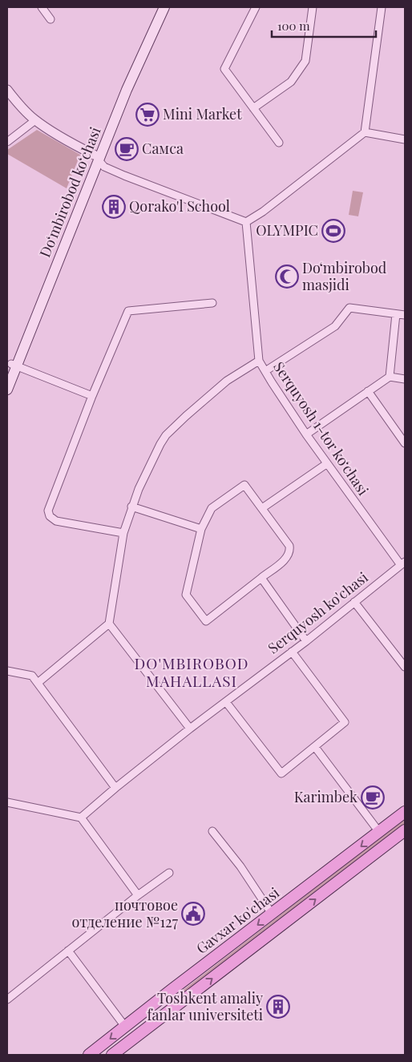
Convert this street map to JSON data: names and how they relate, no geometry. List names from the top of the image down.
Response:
{
  "streets": {
    "main road": ["Doʻmbirobod koʻchasi", "Gavxar ko'chasi"],
    "street": ["Serquyosh 1-tor koʻchasi", "Serquyosh ko'chasi"]
  },
  "crossings": [
    ["Serquyosh 1-tor koʻchasi", "Serquyosh ko'chasi"]
  ],
  "districts": ["DO'MBIROBOD MAHALLASI"],
  "places": {
    "supermarket": ["Mini Market"],
    "cafe": ["Самса", "Karimbek"],
    "building": ["Qorako'l School", "Toshkent amaliy fanlar universiteti"],
    "sports": ["OLYMPIC"],
    "mosque": ["Do‘mbirobod masjidi"],
    "public building": ["почтовое отделение №127"]
  },
  "scale_bar": "100 m"
}
